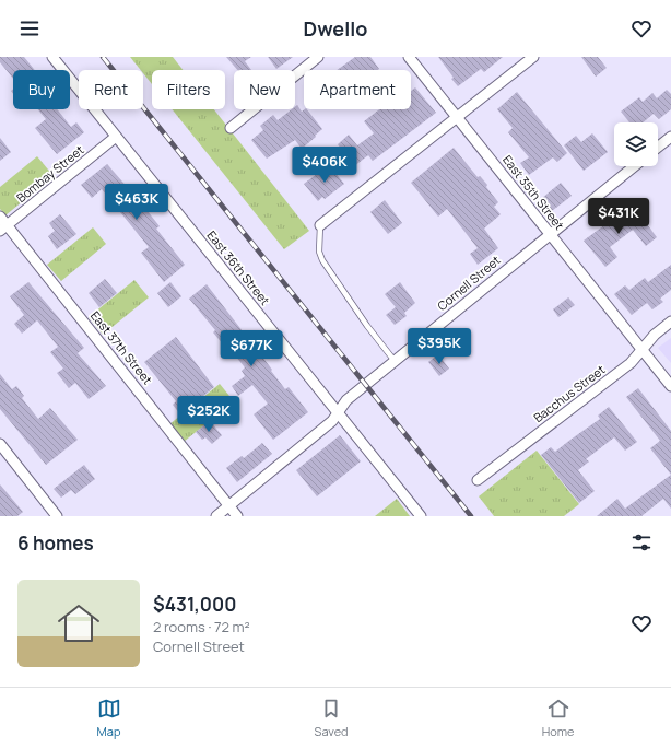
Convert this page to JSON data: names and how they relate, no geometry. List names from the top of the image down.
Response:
{
  "streets": {
    "street": [
      "Bombay Street",
      "East 35th Street",
      "East 36th Street",
      "Cornell Street",
      "East 37th Street",
      "Bacchus Street"
    ]
  },
  "crossings": [
    ["Bombay Street", "East 36th Street"],
    ["Bombay Street", "East 37th Street"],
    ["East 35th Street", "Cornell Street"],
    ["East 35th Street", "Bacchus Street"],
    ["East 36th Street", "Cornell Street"],
    ["Cornell Street", "East 37th Street"]
  ],
  "page": {
    "header": "Dwello",
    "chip": [
      "Buy",
      "Rent",
      "Filters",
      "New",
      "Apartment"
    ],
    "price": [
      "$406K",
      "$463K",
      "$431K",
      "$395K",
      "$677K",
      "$252K"
    ],
    "heading": "6 homes",
    "list": [
      {
        "name": "$431,000",
        "note": "2 rooms · 72 m² · Cornell Street"
      }
    ],
    "tabs": ["Map", "Saved", "Home"]
  }
}
